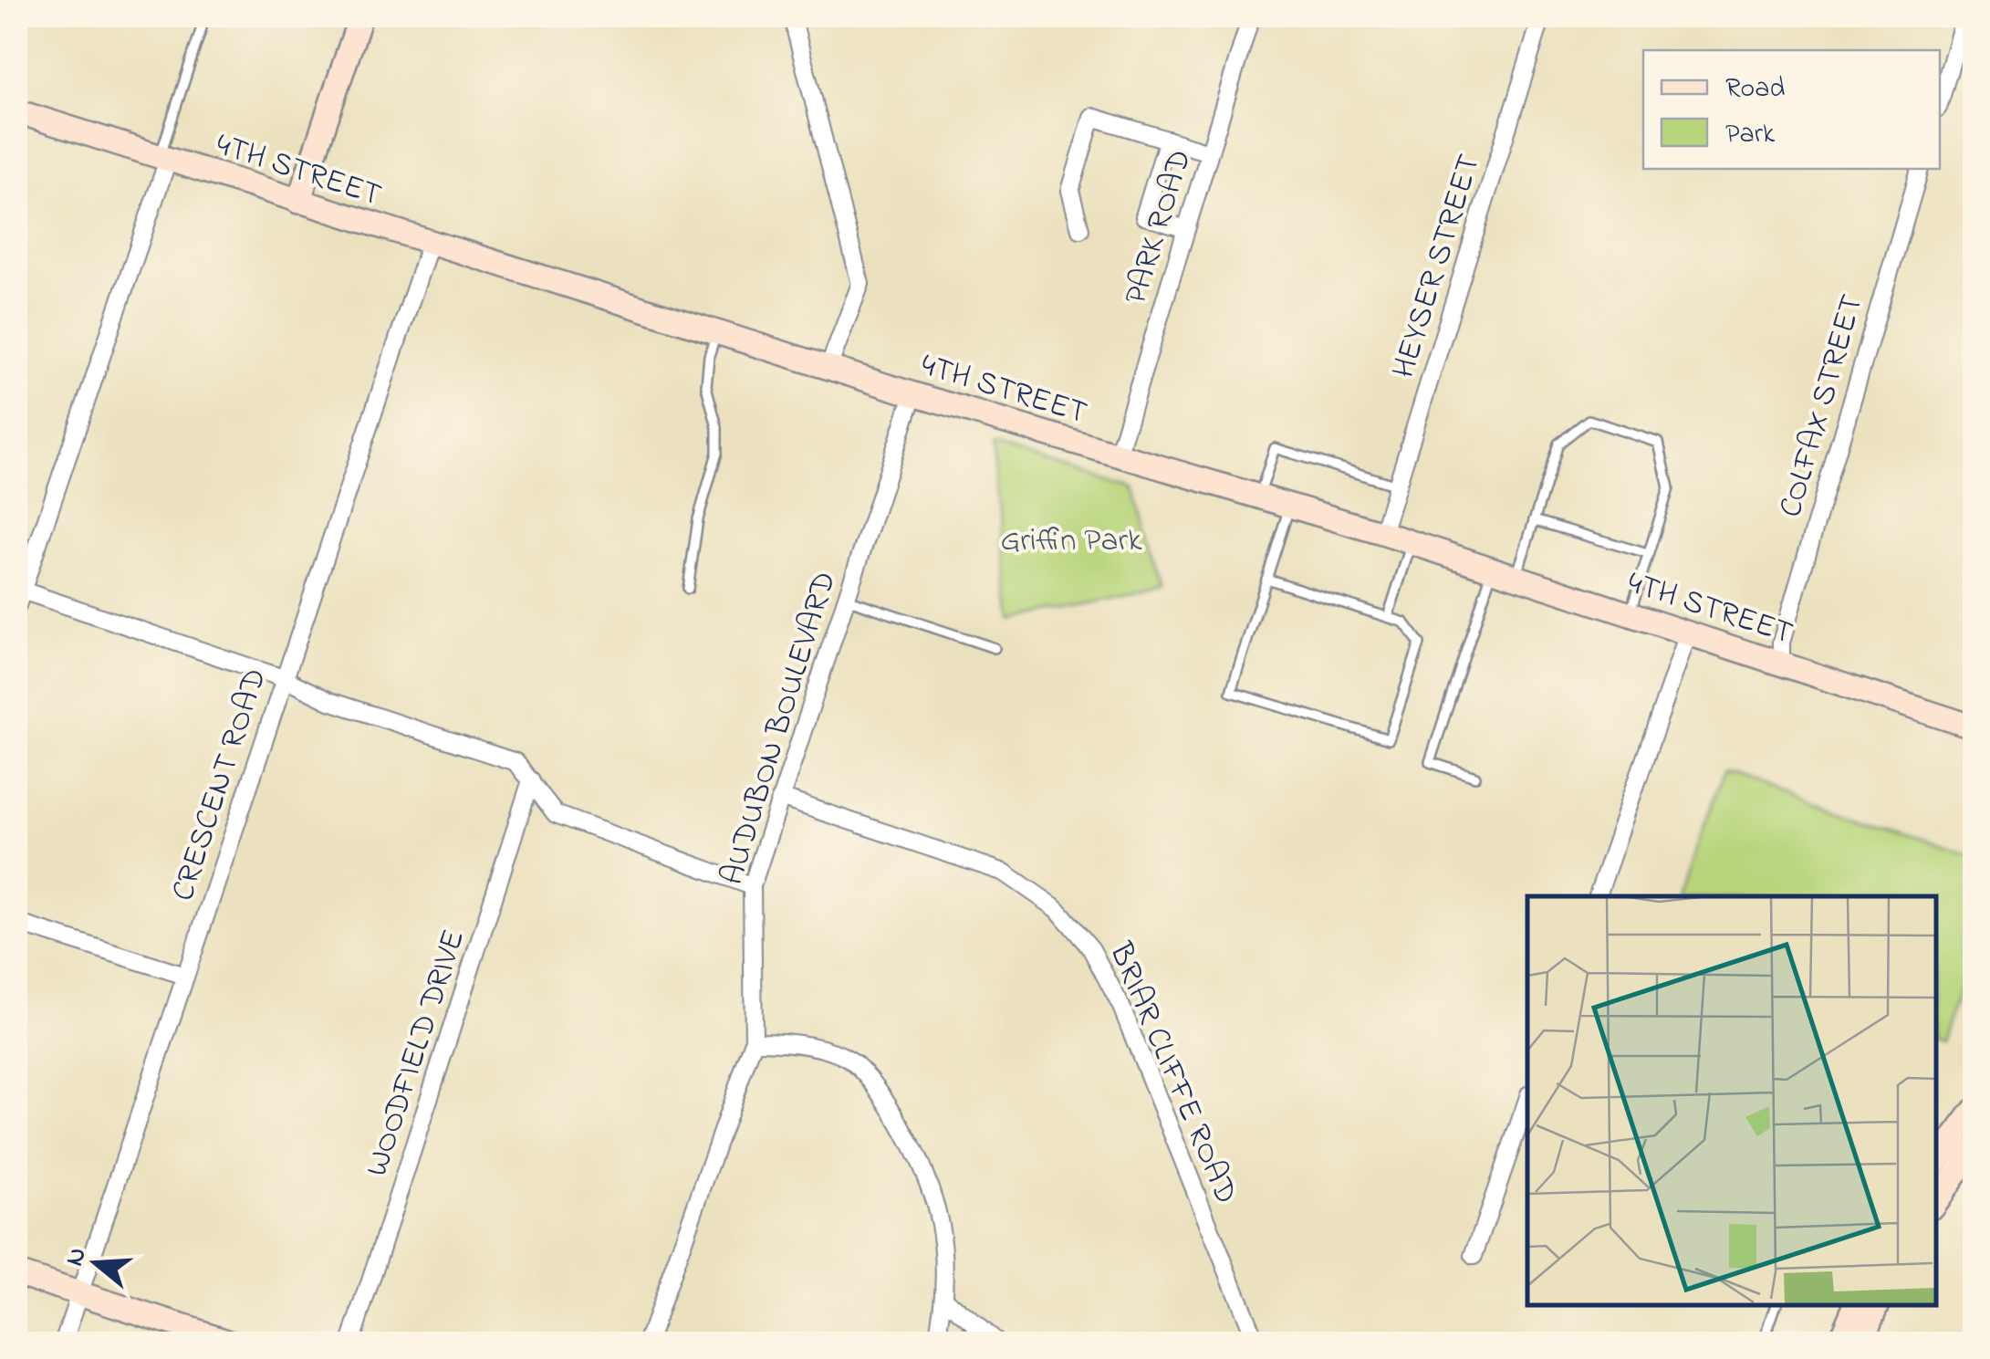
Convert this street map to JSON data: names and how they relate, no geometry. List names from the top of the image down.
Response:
{
  "streets": {
    "street": [
      "4TH STREET",
      "PARK ROAD",
      "HEYSER STREET",
      "COLFAX STREET",
      "AUDUBON BOULEVARD",
      "CRESCENT ROAD",
      "WOODFIELD DRIVE",
      "BRIAR CLIFFE ROAD"
    ]
  },
  "crossings": [
    ["4TH STREET", "PARK ROAD"],
    ["4TH STREET", "HEYSER STREET"],
    ["4TH STREET", "COLFAX STREET"],
    ["4TH STREET", "AUDUBON BOULEVARD"],
    ["4TH STREET", "CRESCENT ROAD"],
    ["AUDUBON BOULEVARD", "BRIAR CLIFFE ROAD"]
  ],
  "parks": ["Griffin Park"],
  "legend": ["Road", "Park"],
  "north": "left"
}
